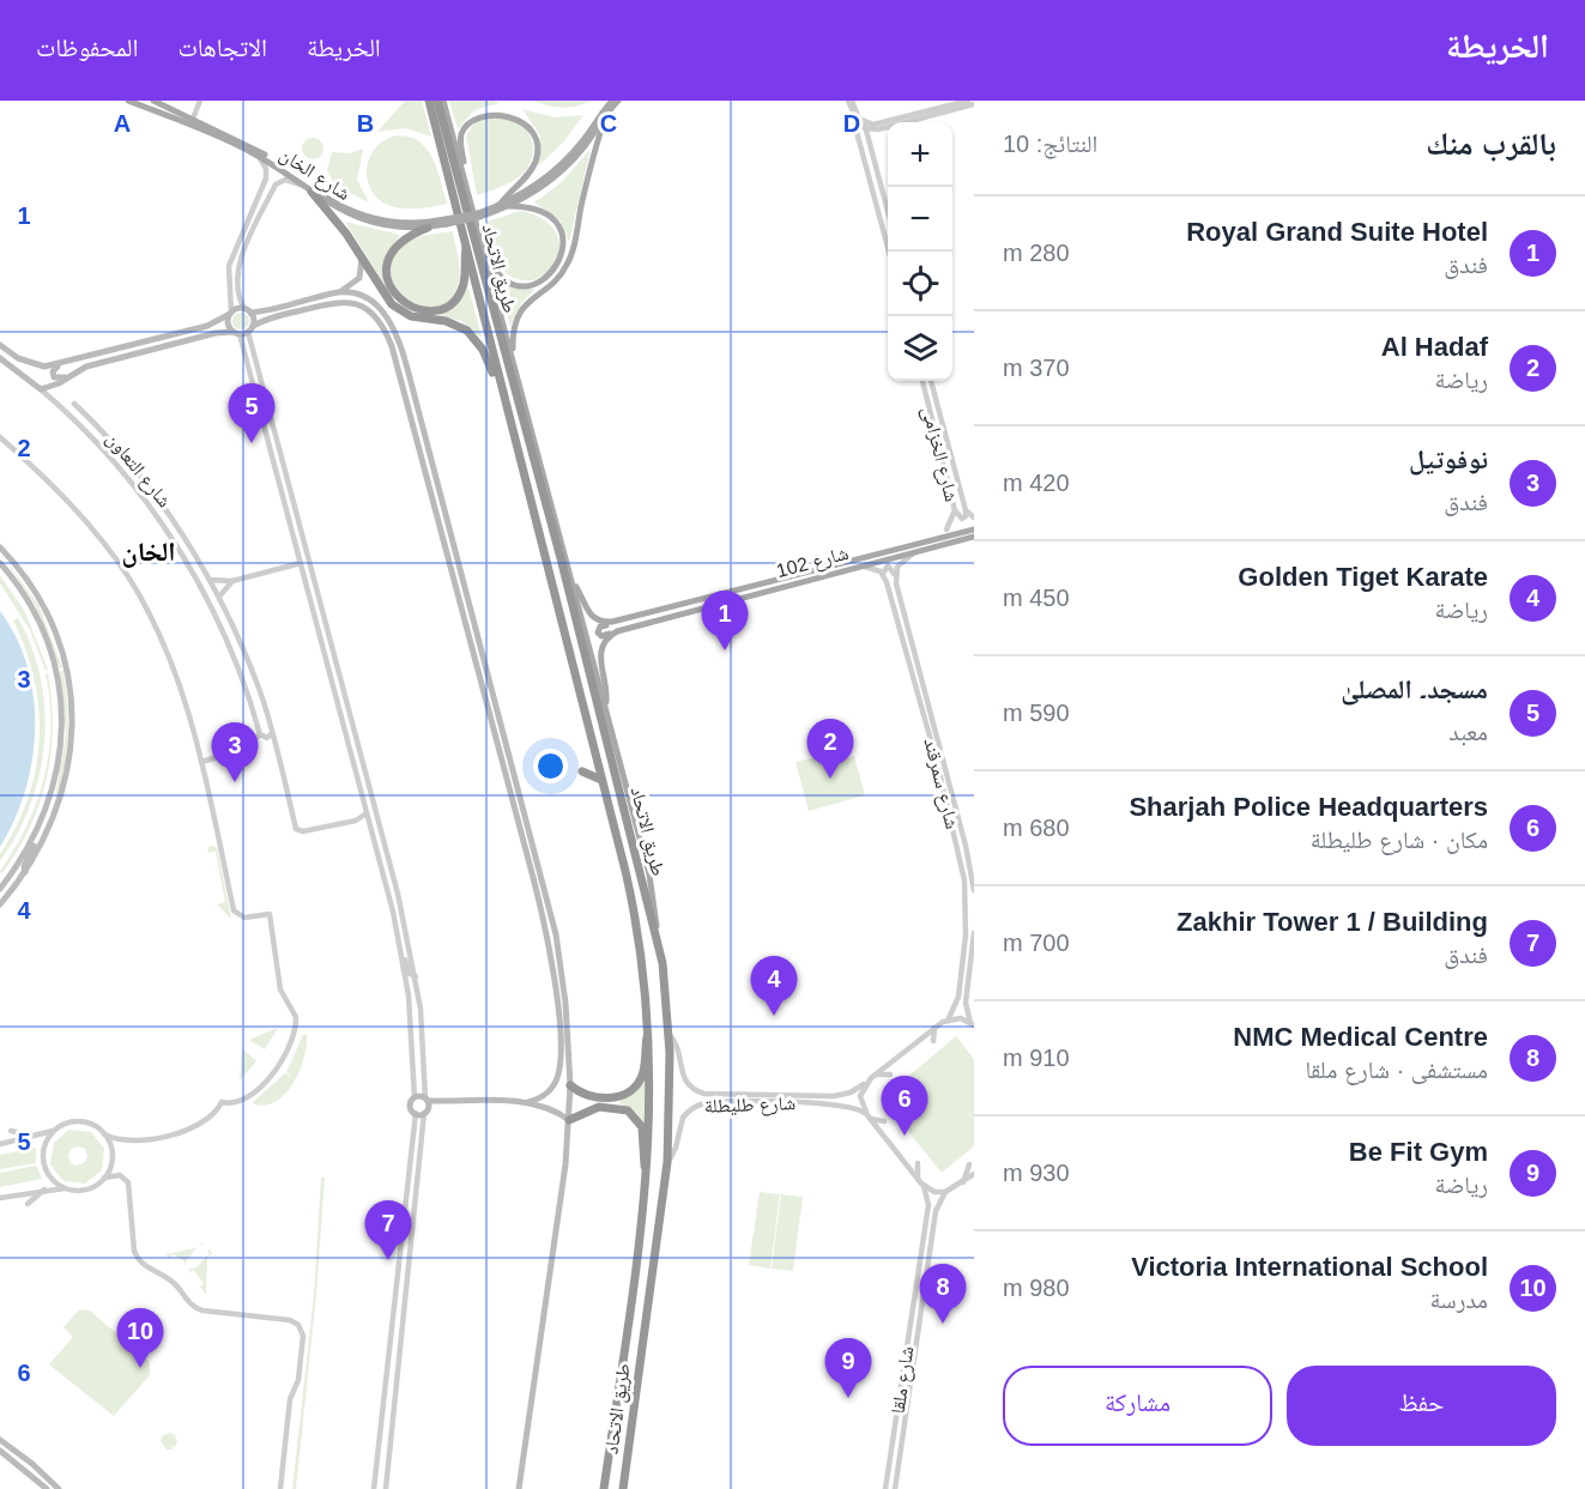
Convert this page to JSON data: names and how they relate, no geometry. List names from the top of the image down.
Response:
{
  "streets": {
    "highway": ["طريق الاتحاد"],
    "main road": ["شارع الخان", "شارع التعاون", "شارع 102"],
    "street": [
      "شارع الخزامى",
      "شارع سمرقند",
      "شارع طليطلة",
      "شارع ملقا"
    ]
  },
  "crossings": [
    ["طريق الاتحاد", "شارع طليطلة"]
  ],
  "districts": ["الخان"],
  "page": {
    "header": "الخريطة",
    "nav": ["الخريطة", "الاتجاهات", "المحفوظات"],
    "heading": ["بالقرب منك", "النتائج: 10"],
    "map_buttons": ["+", "−"],
    "list": [
      {
        "mark": "1",
        "name": "Royal Grand Suite Hotel",
        "note": "فندق",
        "value": "280 m"
      },
      {
        "mark": "2",
        "name": "Al Hadaf",
        "note": "رياضة",
        "value": "370 m"
      },
      {
        "mark": "3",
        "name": "نوفوتيل",
        "note": "فندق",
        "value": "420 m"
      },
      {
        "mark": "4",
        "name": "Golden Tiget Karate",
        "note": "رياضة",
        "value": "450 m"
      },
      {
        "mark": "5",
        "name": "مسجد۔ المصلیٰ",
        "note": "معبد",
        "value": "590 m"
      },
      {
        "mark": "6",
        "name": "Sharjah Police Headquarters",
        "note": "مكان · شارع طليطلة",
        "value": "680 m"
      },
      {
        "mark": "7",
        "name": "Zakhir Tower 1 / Building",
        "note": "فندق",
        "value": "700 m"
      },
      {
        "mark": "8",
        "name": "NMC Medical Centre",
        "note": "مستشفى · شارع ملقا",
        "value": "910 m"
      },
      {
        "mark": "9",
        "name": "Be Fit Gym",
        "note": "رياضة",
        "value": "930 m"
      },
      {
        "mark": "10",
        "name": "Victoria International School",
        "note": "مدرسة",
        "value": "980 m"
      }
    ],
    "pins": [
      "5",
      "1",
      "2",
      "3",
      "4",
      "6",
      "7",
      "8",
      "10",
      "9"
    ],
    "buttons": ["حفظ", "مشاركة"]
  },
  "grid": {
    "columns": [
      "A",
      "B",
      "C",
      "D"
    ],
    "rows": [
      "1",
      "2",
      "3",
      "4",
      "5",
      "6"
    ]
  }
}
